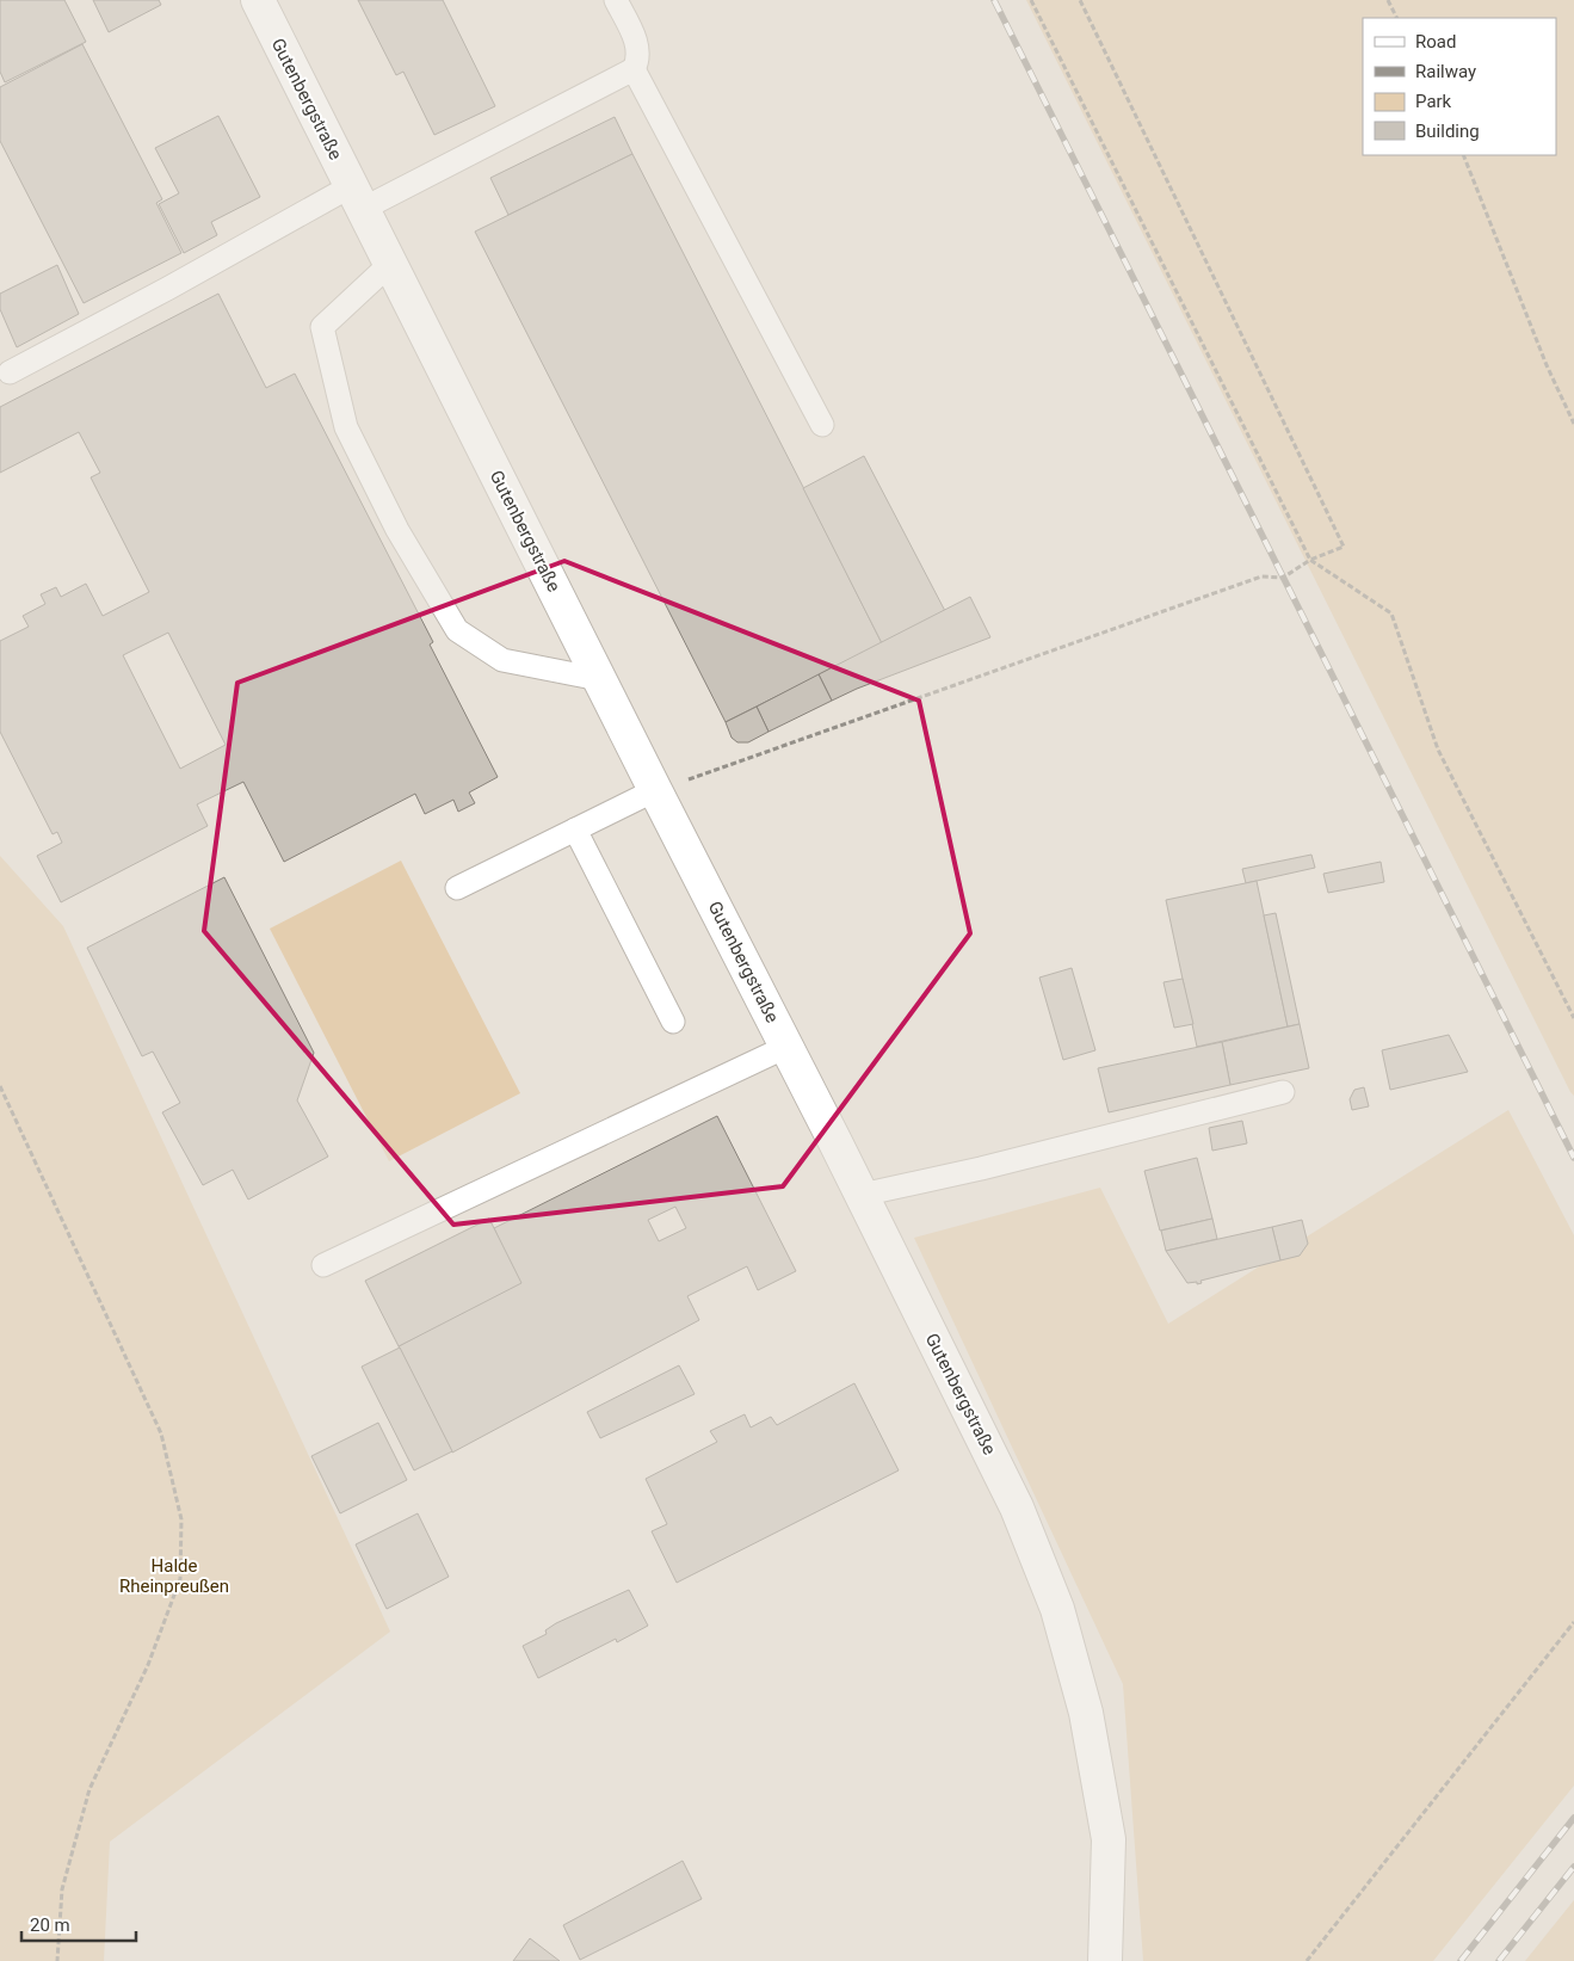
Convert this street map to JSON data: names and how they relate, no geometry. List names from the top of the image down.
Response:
{
  "streets": {
    "street": ["Gutenbergstraße"]
  },
  "parks": ["Halde Rheinpreußen"],
  "legend": [
    "Road",
    "Railway",
    "Park",
    "Building"
  ],
  "scale_bar": "20 m"
}
